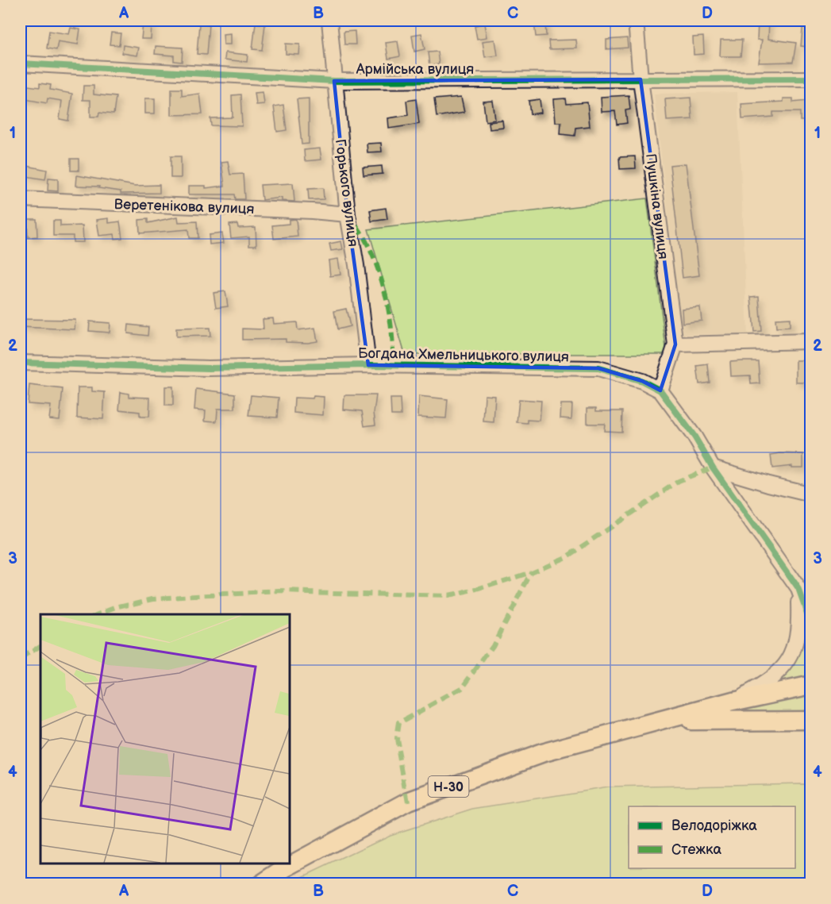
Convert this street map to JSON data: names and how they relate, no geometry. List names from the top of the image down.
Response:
{
  "streets": {
    "main road": ["Н-30"],
    "street": [
      "Армійська вулиця",
      "Горького вулиця",
      "Веретенікова вулиця",
      "Пушкіна вулиця",
      "Богдана Хмельницького вулиця"
    ]
  },
  "crossings": [
    ["Армійська вулиця", "Горького вулиця"],
    ["Армійська вулиця", "Пушкіна вулиця"],
    ["Горького вулиця", "Веретенікова вулиця"],
    ["Горького вулиця", "Богдана Хмельницького вулиця"],
    ["Пушкіна вулиця", "Богдана Хмельницького вулиця"]
  ],
  "legend": ["Велодоріжка", "Стежка"],
  "grid": {
    "columns": [
      "A",
      "B",
      "C",
      "D"
    ],
    "rows": [
      "1",
      "2",
      "3",
      "4"
    ]
  }
}
